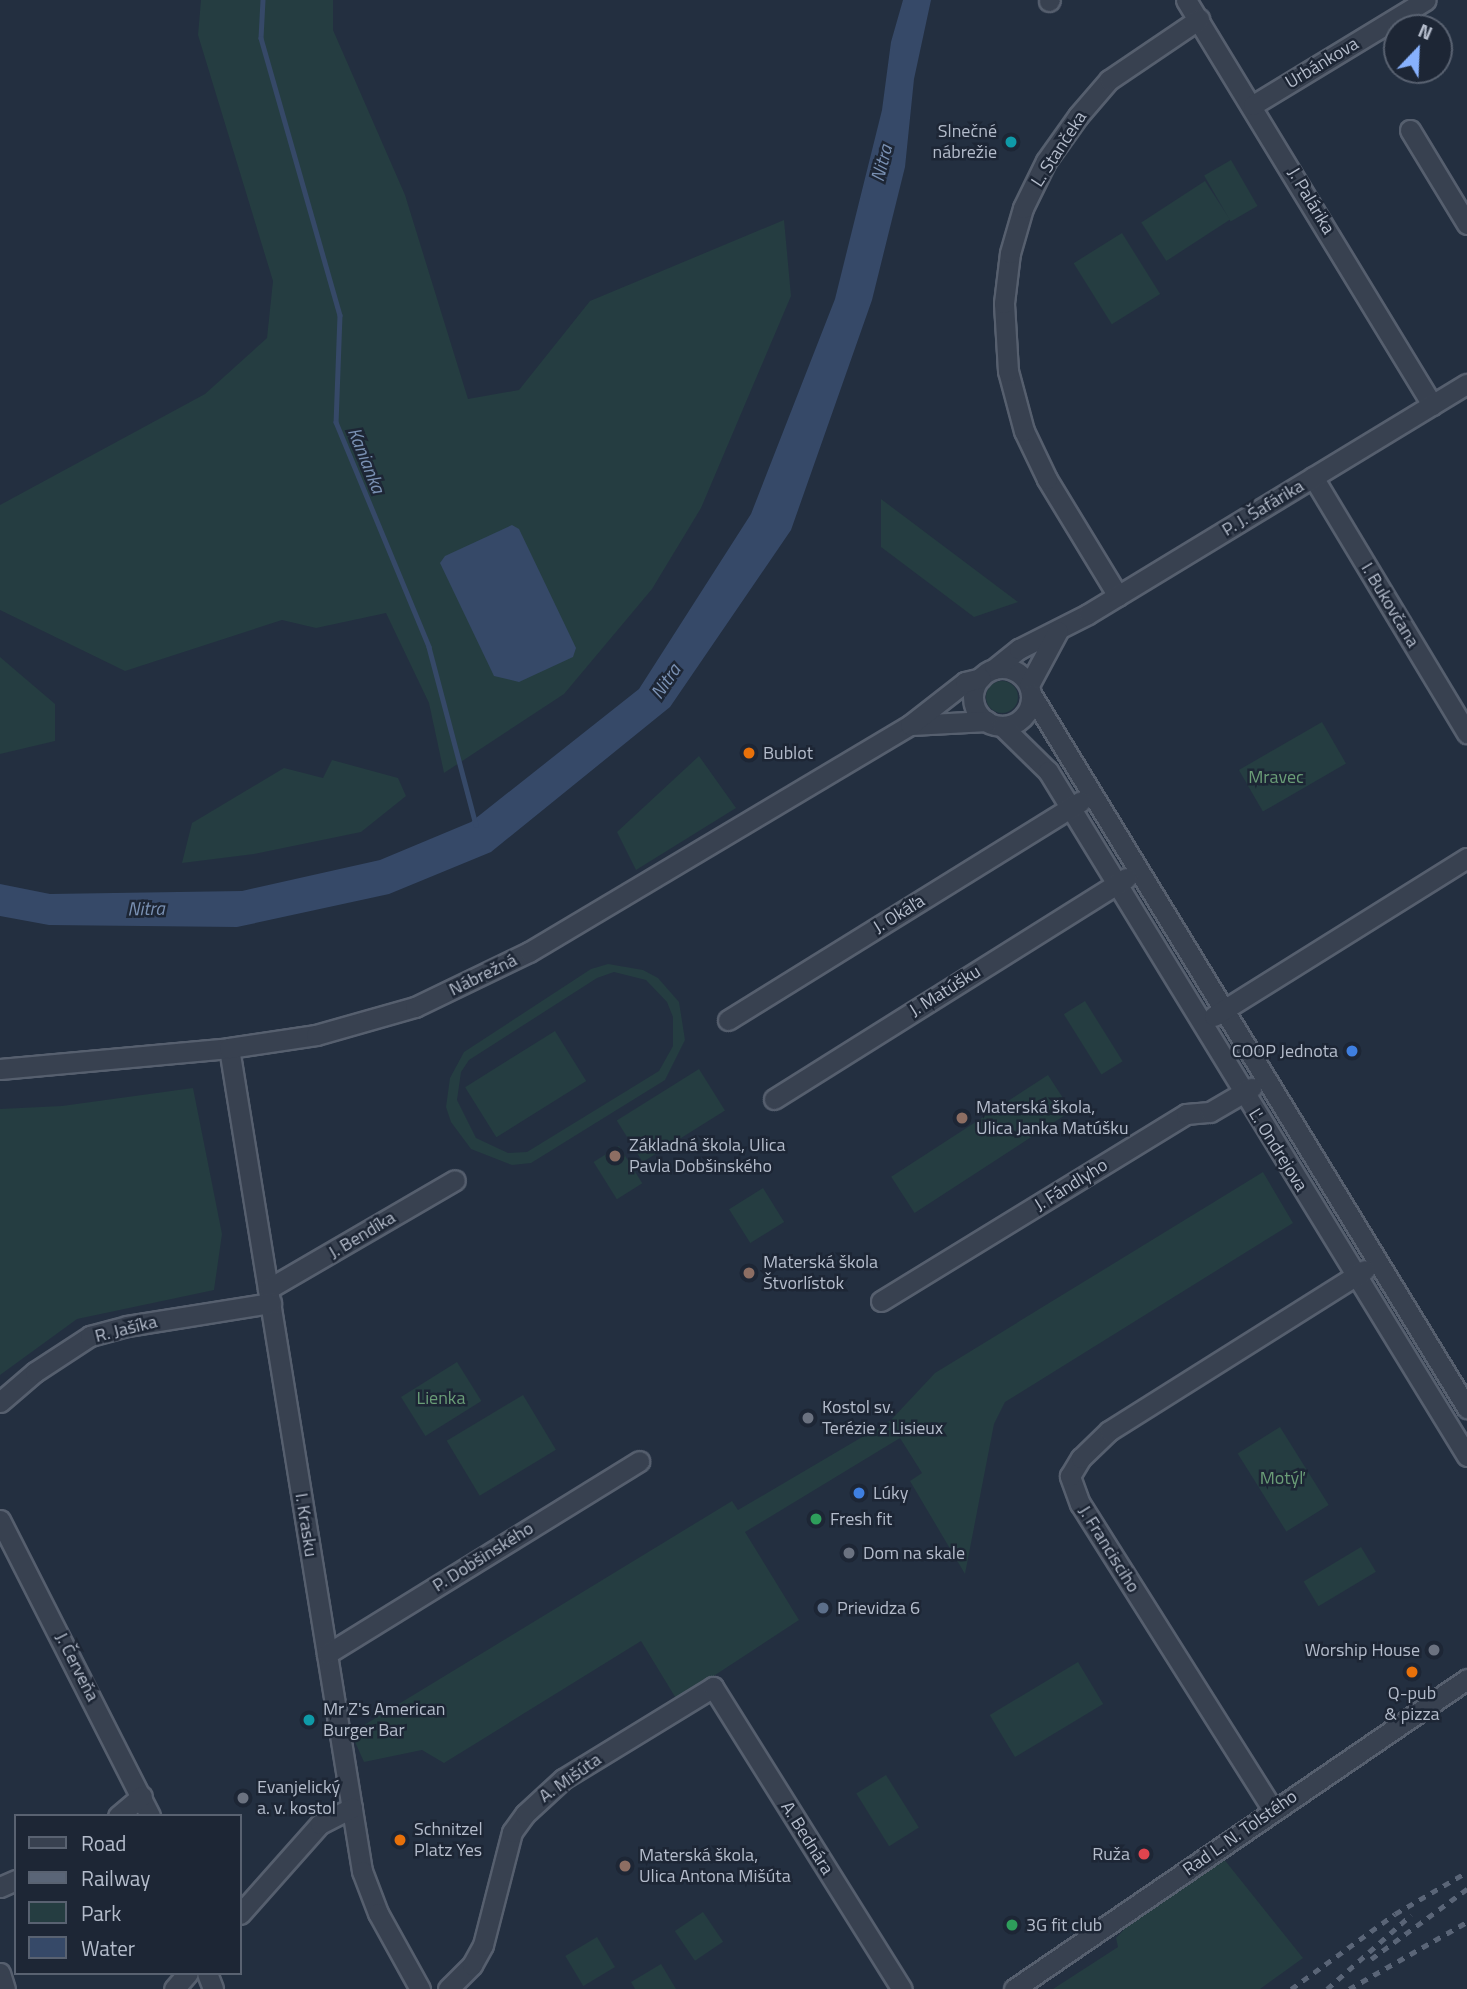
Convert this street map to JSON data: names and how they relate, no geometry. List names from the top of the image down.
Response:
{
  "streets": {
    "street": [
      "Urbánkova",
      "L. Stančeka",
      "J. Palárika",
      "P. J. Šafárika",
      "I. Bukovčana",
      "J. Okáľa",
      "Nábrežná",
      "J. Matúšku",
      "Ľ. Ondrejova",
      "J. Fándlyho",
      "J. Bendíka",
      "R. Jašíka",
      "I. Krasku",
      "J. Francisciho",
      "P. Dobšinského",
      "J. Červeňa",
      "A. Mišúta",
      "Rad L. N. Tolstého",
      "A. Bednára"
    ]
  },
  "crossings": [
    ["Urbánkova", "J. Palárika"],
    ["L. Stančeka", "J. Palárika"],
    ["L. Stančeka", "P. J. Šafárika"],
    ["J. Palárika", "P. J. Šafárika"],
    ["P. J. Šafárika", "I. Bukovčana"],
    ["P. J. Šafárika", "Nábrežná"],
    ["P. J. Šafárika", "Ľ. Ondrejova"],
    ["J. Okáľa", "Ľ. Ondrejova"],
    ["Nábrežná", "Ľ. Ondrejova"],
    ["Nábrežná", "I. Krasku"],
    ["J. Matúšku", "Ľ. Ondrejova"],
    ["Ľ. Ondrejova", "J. Fándlyho"],
    ["Ľ. Ondrejova", "J. Francisciho"],
    ["J. Bendíka", "R. Jašíka"],
    ["J. Bendíka", "I. Krasku"],
    ["R. Jašíka", "I. Krasku"],
    ["I. Krasku", "P. Dobšinského"],
    ["J. Francisciho", "Rad L. N. Tolstého"],
    ["A. Mišúta", "A. Bednára"]
  ],
  "water": ["Nitra", "Kanianka"],
  "parks": ["Mravec", "Lienka", "Motýľ"],
  "places": [
    "Slnečné nábrežie",
    "Bublot",
    "COOP Jednota",
    "Materská škola, Ulica Janka Matúšku",
    "Základná škola, Ulica Pavla Dobšinského",
    "Materská škola Štvorlístok",
    "Kostol sv. Terézie z Lisieux",
    "Lúky",
    "Fresh fit",
    "Dom na skale",
    "Prievidza 6",
    "Worship House",
    "Q-pub & pizza",
    "Mr Z's American Burger Bar",
    "Evanjelický a. v. kostol",
    "Schnitzel Platz Yes",
    "Ruža",
    "Materská škola, Ulica Antona Mišúta",
    "3G fit club"
  ],
  "legend": [
    "Road",
    "Railway",
    "Park",
    "Water"
  ],
  "north": "top right"
}
